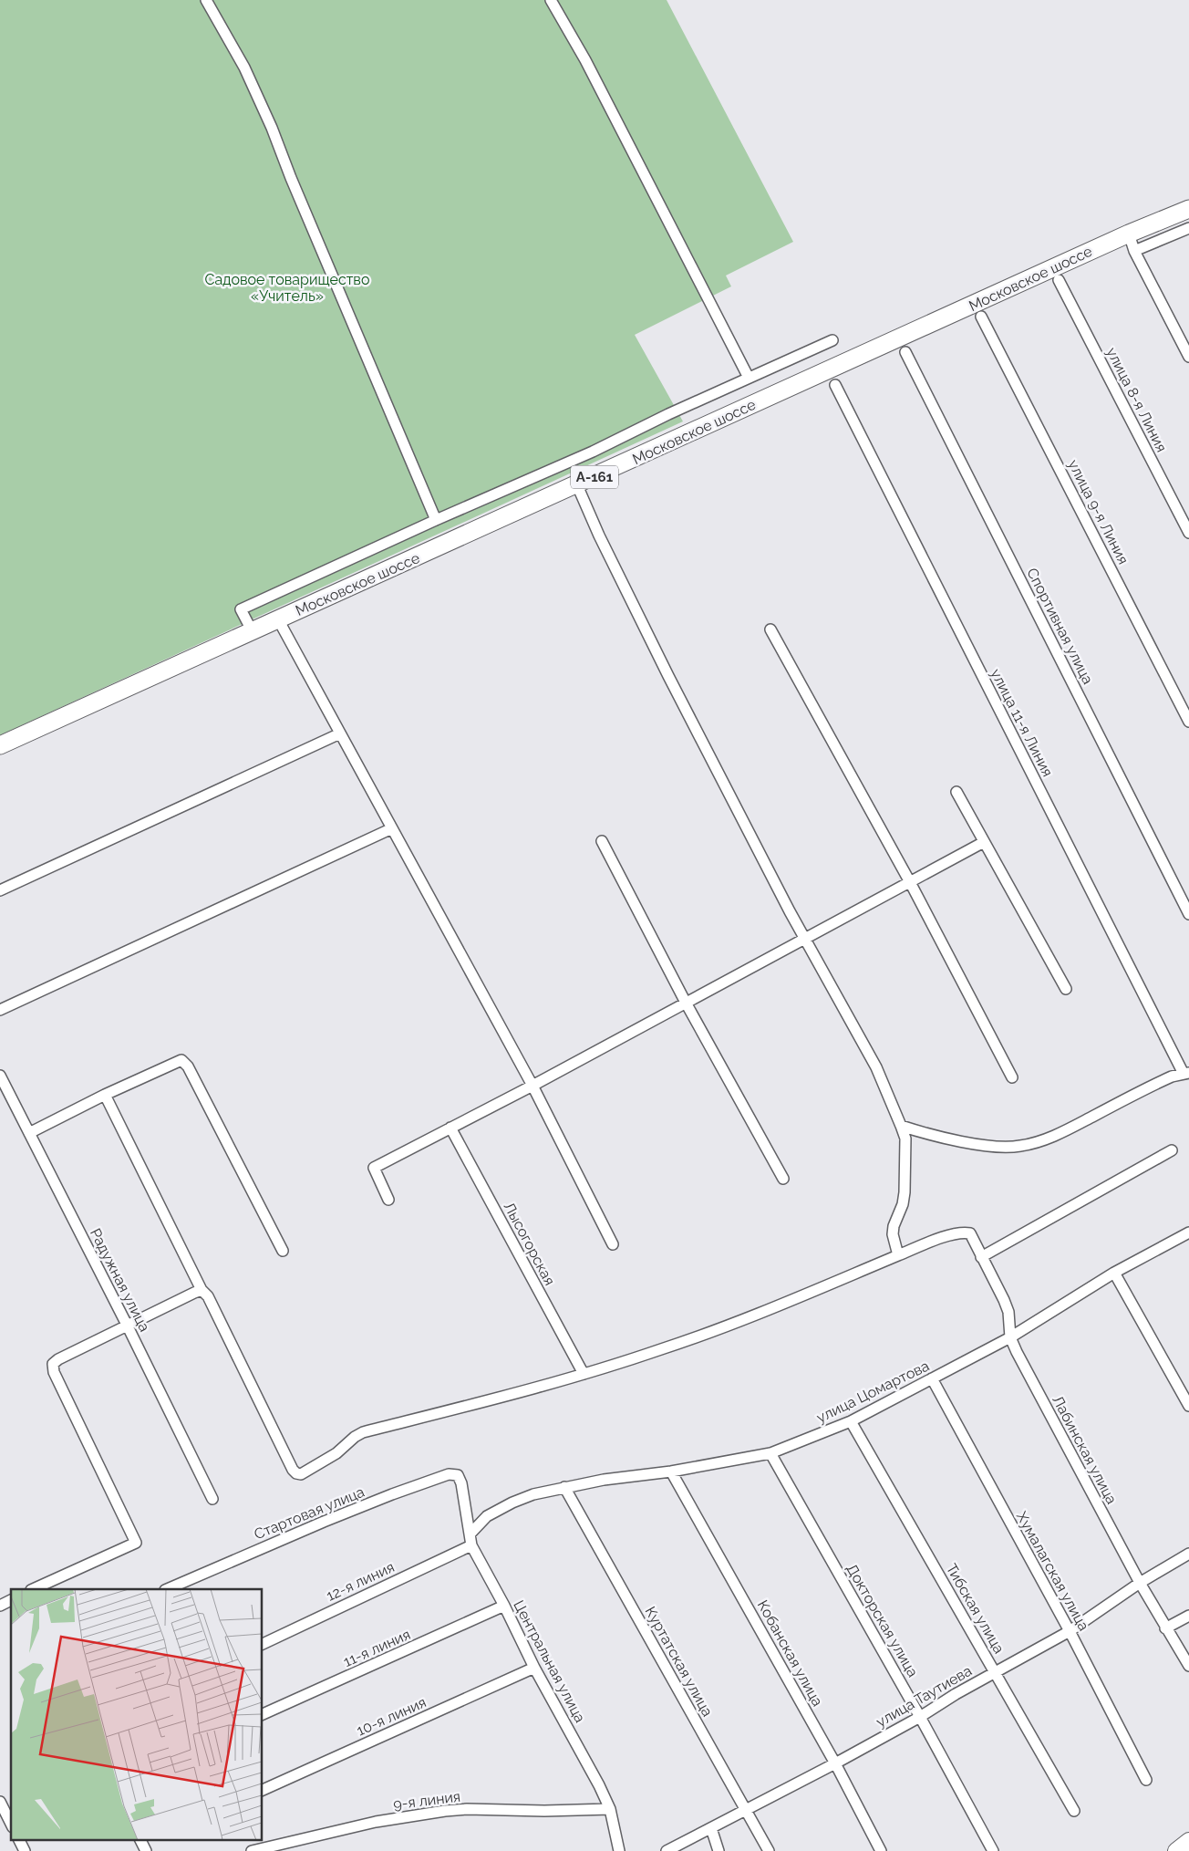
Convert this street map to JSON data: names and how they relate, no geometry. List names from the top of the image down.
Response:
{
  "streets": {
    "highway": ["Московское шоссе", "А-161"],
    "street": [
      "улица 8-я Линия",
      "улица 9-я Линия",
      "Спортивная улица",
      "улица 11-я Линия",
      "Лысогорская",
      "Радужная улица",
      "улица Цомартова",
      "Лабинская улица",
      "Стартовая улица",
      "Хумалагская улица",
      "12-я линия",
      "Тибская улица",
      "Докторская улица",
      "11-я линия",
      "Кобанская улица",
      "Центральная улица",
      "Куртатская улица",
      "улица Таутиева",
      "10-я линия",
      "9-я линия"
    ]
  },
  "crossings": [
    ["улица Цомартова", "Лабинская улица"],
    ["улица Цомартова", "Хумалагская улица"],
    ["улица Цомартова", "12-я линия"],
    ["улица Цомартова", "Тибская улица"],
    ["улица Цомартова", "Докторская улица"],
    ["улица Цомартова", "Кобанская улица"],
    ["улица Цомартова", "Центральная улица"],
    ["улица Цомартова", "Куртатская улица"],
    ["Лабинская улица", "улица Таутиева"],
    ["Стартовая улица", "Центральная улица"],
    ["Хумалагская улица", "улица Таутиева"],
    ["12-я линия", "Центральная улица"],
    ["Тибская улица", "улица Таутиева"],
    ["Докторская улица", "улица Таутиева"],
    ["11-я линия", "Центральная улица"],
    ["Кобанская улица", "улица Таутиева"],
    ["Центральная улица", "10-я линия"],
    ["Центральная улица", "9-я линия"],
    ["Куртатская улица", "улица Таутиева"]
  ],
  "parks": ["Садовое товарищество «Учитель»"]
}
